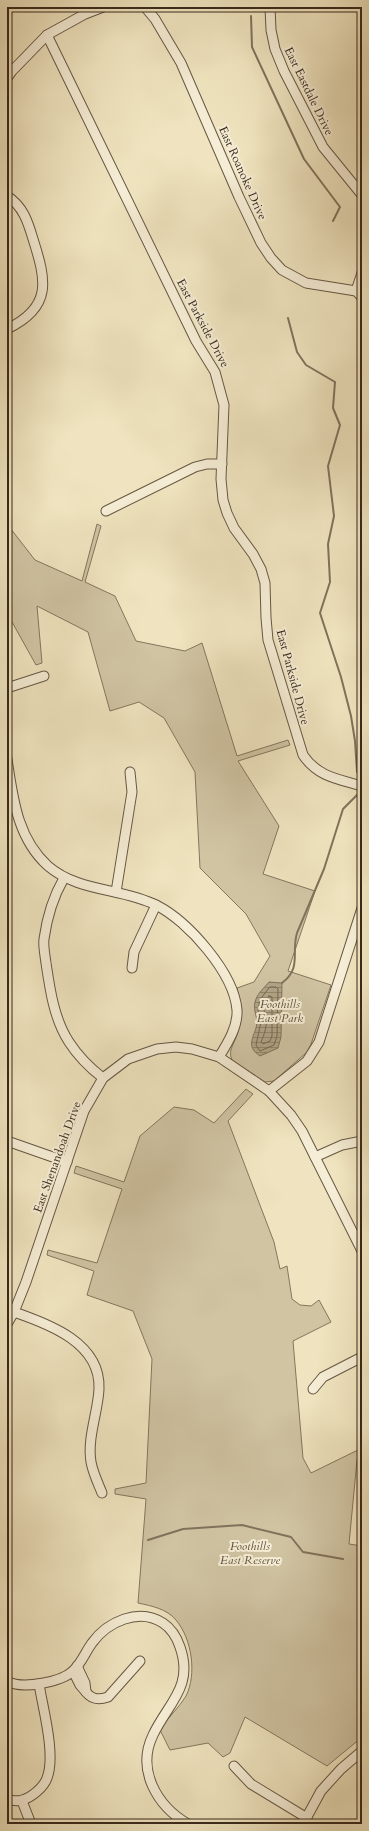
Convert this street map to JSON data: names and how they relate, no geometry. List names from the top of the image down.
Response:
{
  "streets": {
    "street": [
      "East Eastdale Drive",
      "East Roanoke Drive",
      "East Parkside Drive",
      "East Shenandoah Drive"
    ]
  },
  "parks": ["Foothills East Park", "Foothills East Reserve"]
}
